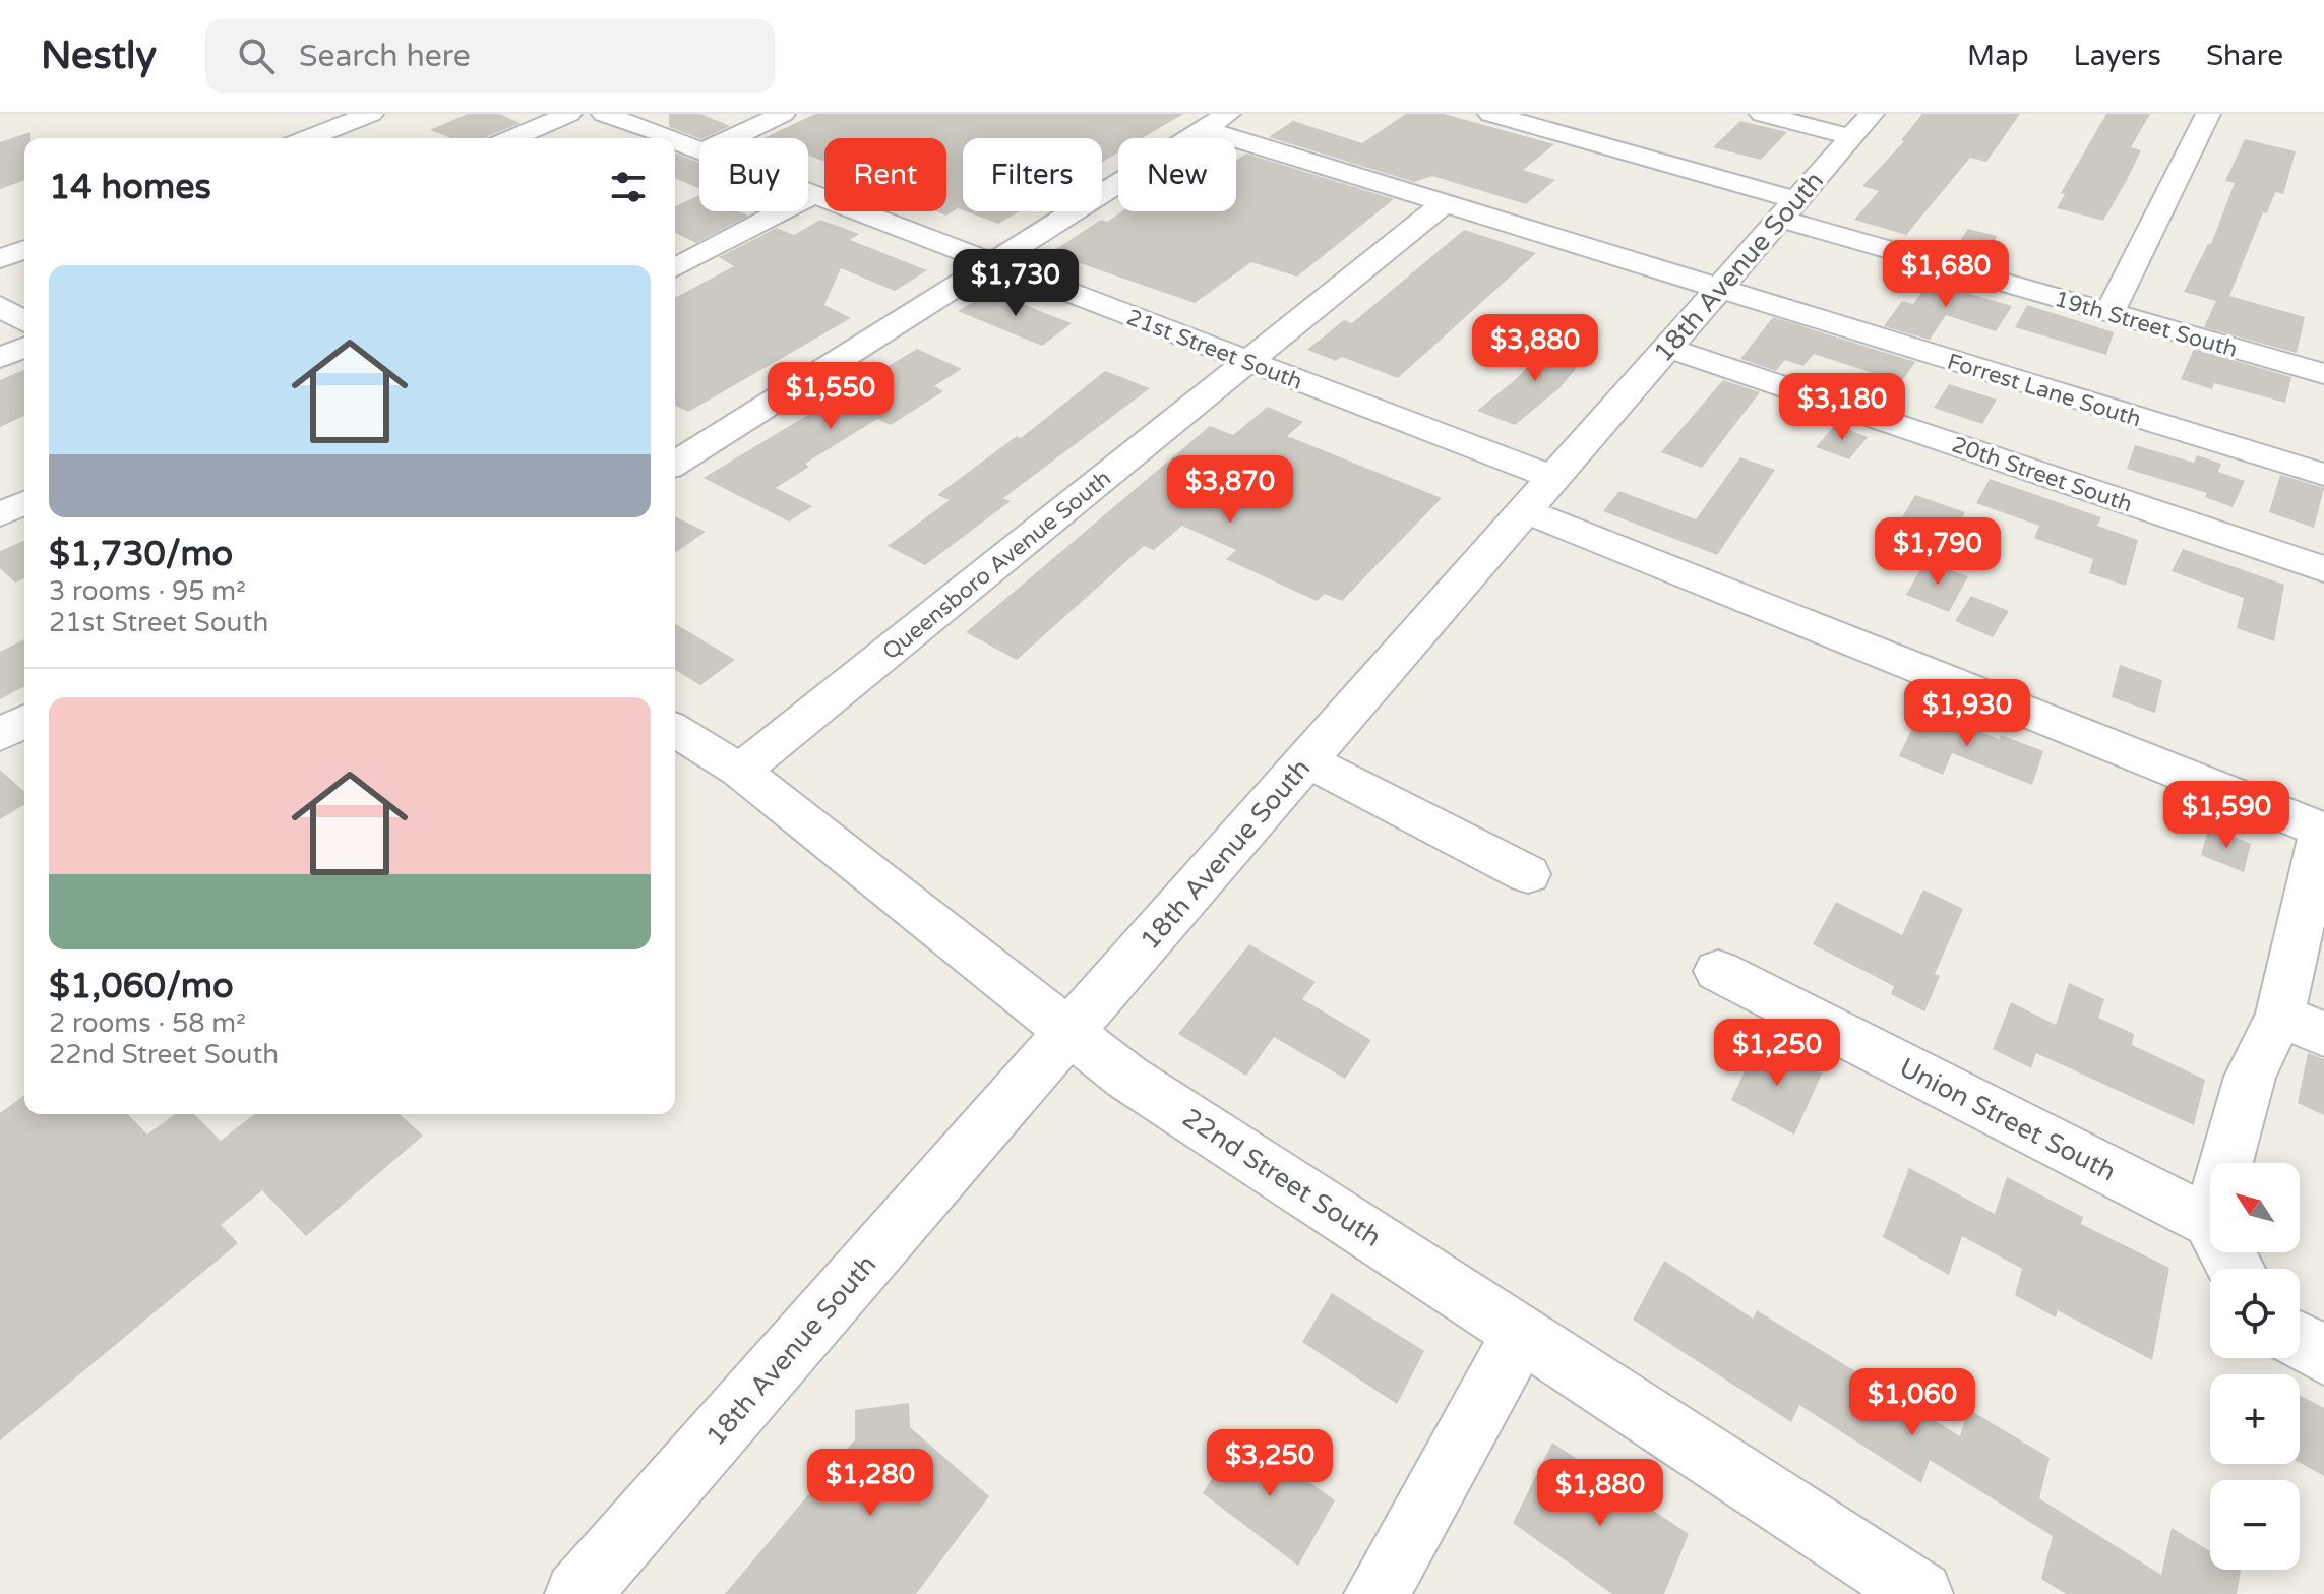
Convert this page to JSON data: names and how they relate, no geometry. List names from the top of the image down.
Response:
{
  "streets": {
    "street": [
      "18th Avenue South",
      "19th Street South",
      "21st Street South",
      "Forrest Lane South",
      "20th Street South",
      "Queensboro Avenue South",
      "Union Street South",
      "22nd Street South"
    ]
  },
  "crossings": [
    ["18th Avenue South", "19th Street South"],
    ["18th Avenue South", "21st Street South"],
    ["18th Avenue South", "Forrest Lane South"],
    ["18th Avenue South", "20th Street South"],
    ["18th Avenue South", "22nd Street South"],
    ["21st Street South", "Queensboro Avenue South"],
    ["Queensboro Avenue South", "22nd Street South"]
  ],
  "north": "top left",
  "page": {
    "header": "Nestly",
    "search": "Search here",
    "nav": ["Map", "Layers", "Share"],
    "chip": [
      "Buy",
      "Rent",
      "Filters",
      "New"
    ],
    "heading": "14 homes",
    "list": [
      {
        "name": "$1,730/mo",
        "note": "3 rooms · 95 m² · 21st Street South"
      },
      {
        "name": "$1,060/mo",
        "note": "2 rooms · 58 m² · 22nd Street South"
      }
    ],
    "price": [
      "$1,680",
      "$1,730",
      "$3,880",
      "$1,550",
      "$3,180",
      "$3,870",
      "$1,790",
      "$1,930",
      "$1,590",
      "$1,250",
      "$1,060",
      "$3,250",
      "$1,280",
      "$1,880"
    ],
    "map_buttons": ["+", "−"]
  }
}
